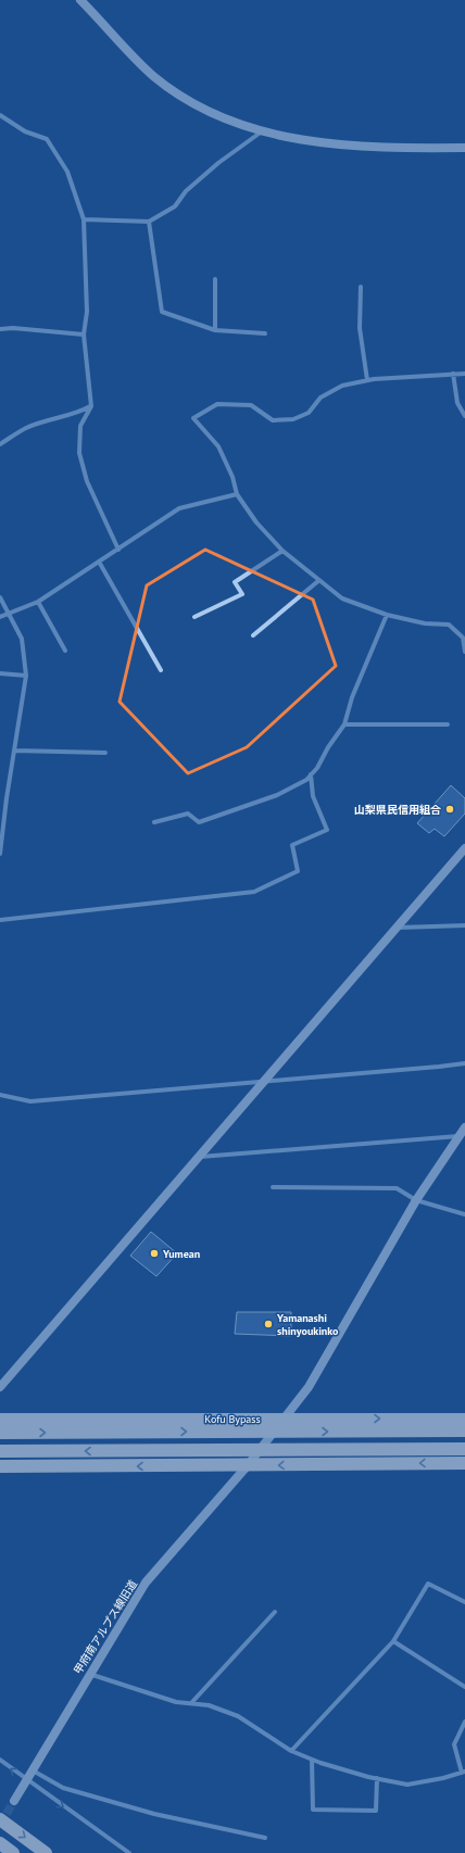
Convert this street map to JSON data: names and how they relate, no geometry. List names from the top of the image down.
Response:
{
  "streets": {
    "highway": ["Kofu Bypass"],
    "street": ["甲府南アルプス線旧道"]
  },
  "places": ["山梨県民信用組合", "Yumean", "Yamanashi shinyoukinko"]
}
